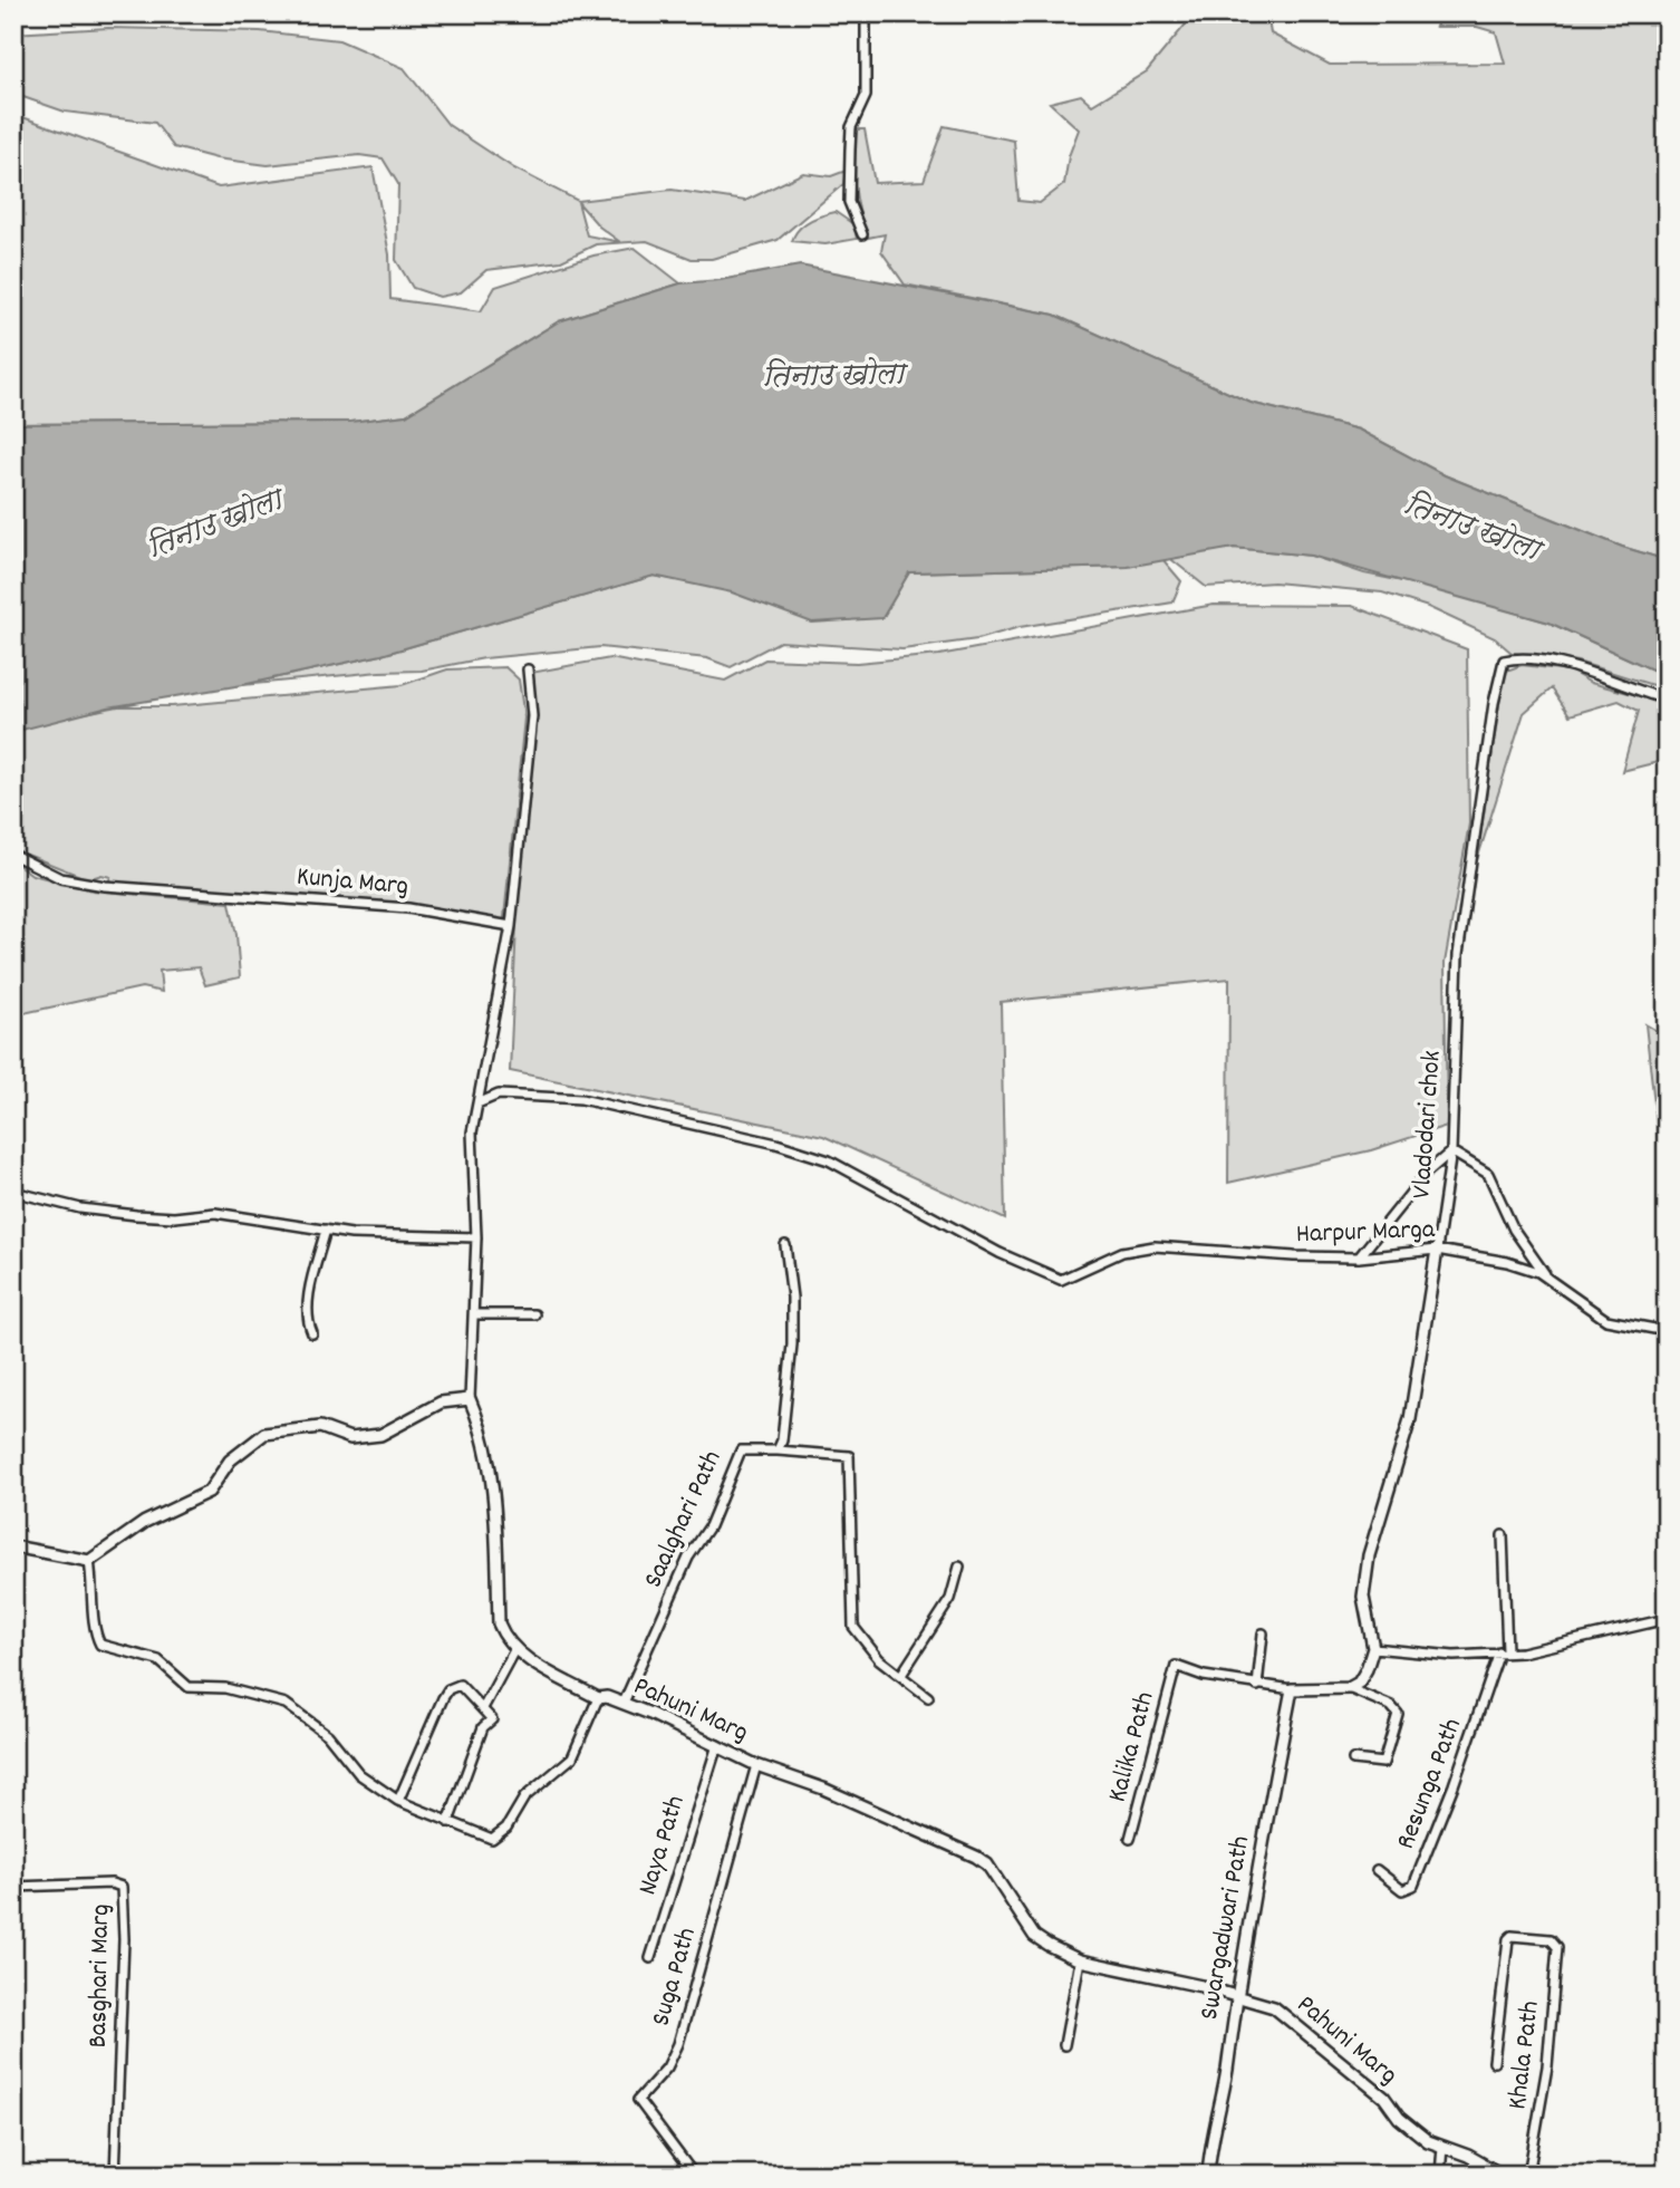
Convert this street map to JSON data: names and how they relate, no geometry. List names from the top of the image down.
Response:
{
  "streets": {
    "street": [
      "Kunja Marg",
      "Vladodari chok",
      "Harpur Marga",
      "Saalghari Path",
      "Pahuni Marg",
      "Kalika Path",
      "Resunga Path",
      "Naya Path",
      "Swargadwari Path",
      "Basghari Marg",
      "Suga Path",
      "Khala Path"
    ]
  },
  "crossings": [
    ["Vladodari chok", "Harpur Marga"],
    ["Saalghari Path", "Pahuni Marg"],
    ["Pahuni Marg", "Naya Path"],
    ["Pahuni Marg", "Swargadwari Path"],
    ["Pahuni Marg", "Suga Path"]
  ],
  "water": ["तिनाउ खोला"]
}
